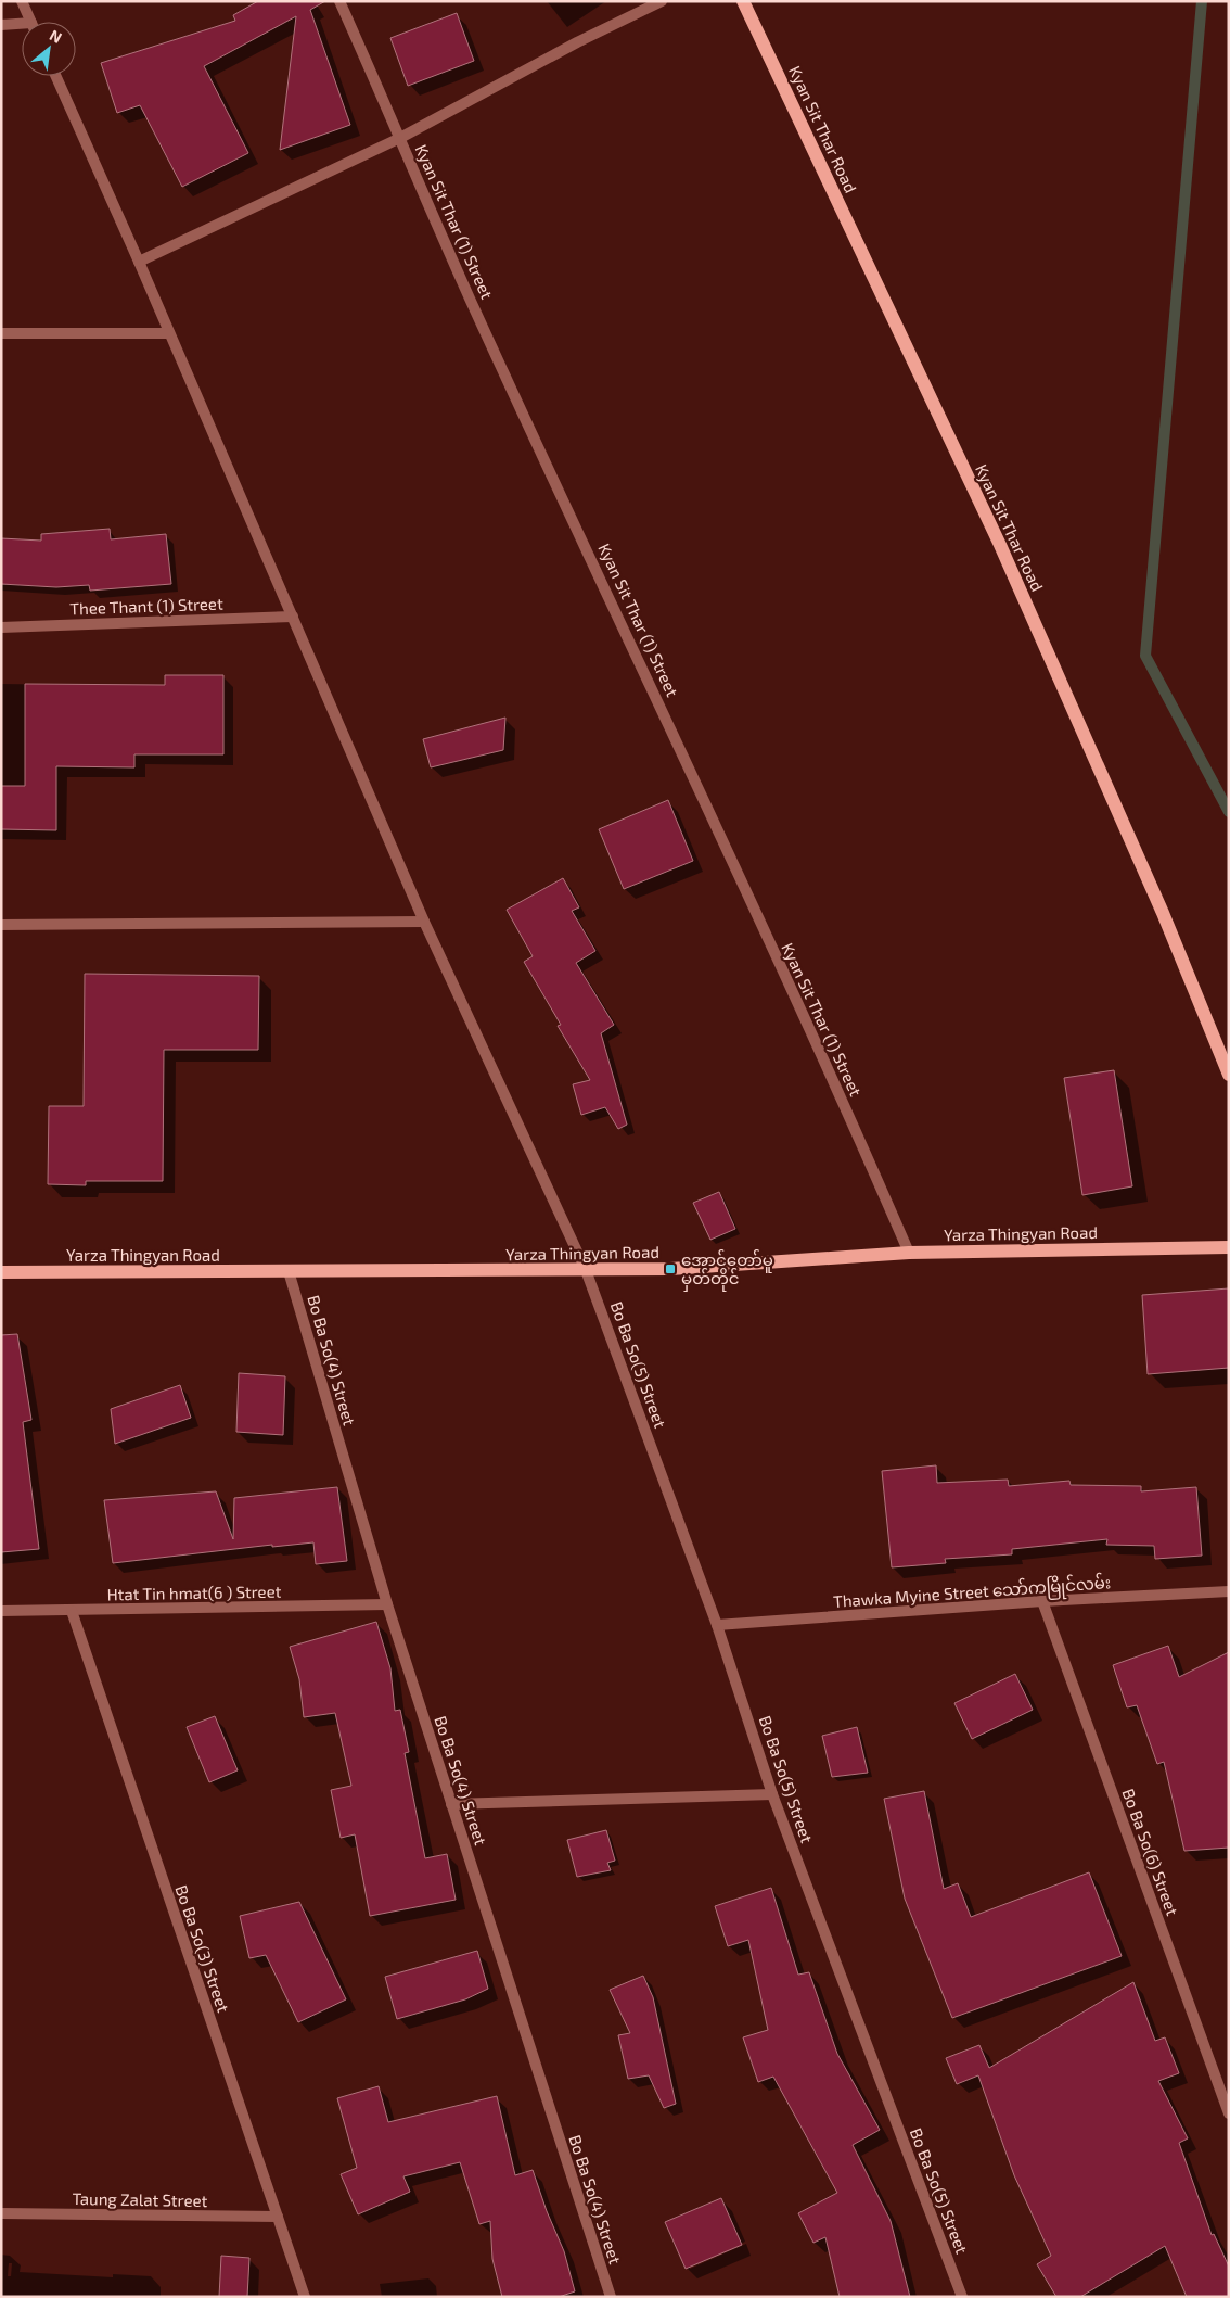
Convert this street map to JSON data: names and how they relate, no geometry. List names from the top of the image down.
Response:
{
  "streets": {
    "main road": ["Kyan Sit Thar Road", "Yarza Thingyan Road"],
    "street": [
      "Kyan Sit Thar (1) Street",
      "Thee Thant (1) Street",
      "Bo Ba So(4) Street",
      "Bo Ba So(5) Street",
      "Thawka Myine Street သော်ကမြိုင်လမ်း",
      "Htat Tin hmat(6 ) Street",
      "Bo Ba So(6) Street",
      "Bo Ba So(3) Street",
      "Taung Zalat Street"
    ]
  },
  "crossings": [
    ["Kyan Sit Thar (1) Street", "Yarza Thingyan Road"],
    ["Thee Thant (1) Street", "Bo Ba So(5) Street"],
    ["Yarza Thingyan Road", "Bo Ba So(4) Street"],
    ["Yarza Thingyan Road", "Bo Ba So(5) Street"],
    ["Bo Ba So(4) Street", "Htat Tin hmat(6 ) Street"],
    ["Bo Ba So(5) Street", "Thawka Myine Street သော်ကမြိုင်လမ်း"],
    ["Thawka Myine Street သော်ကမြိုင်လမ်း", "Bo Ba So(6) Street"],
    ["Htat Tin hmat(6 ) Street", "Bo Ba So(3) Street"],
    ["Bo Ba So(3) Street", "Taung Zalat Street"]
  ],
  "places": {
    "transit": ["အောင်တော်မူ မှတ်တိုင်"]
  },
  "north": "top right"
}
